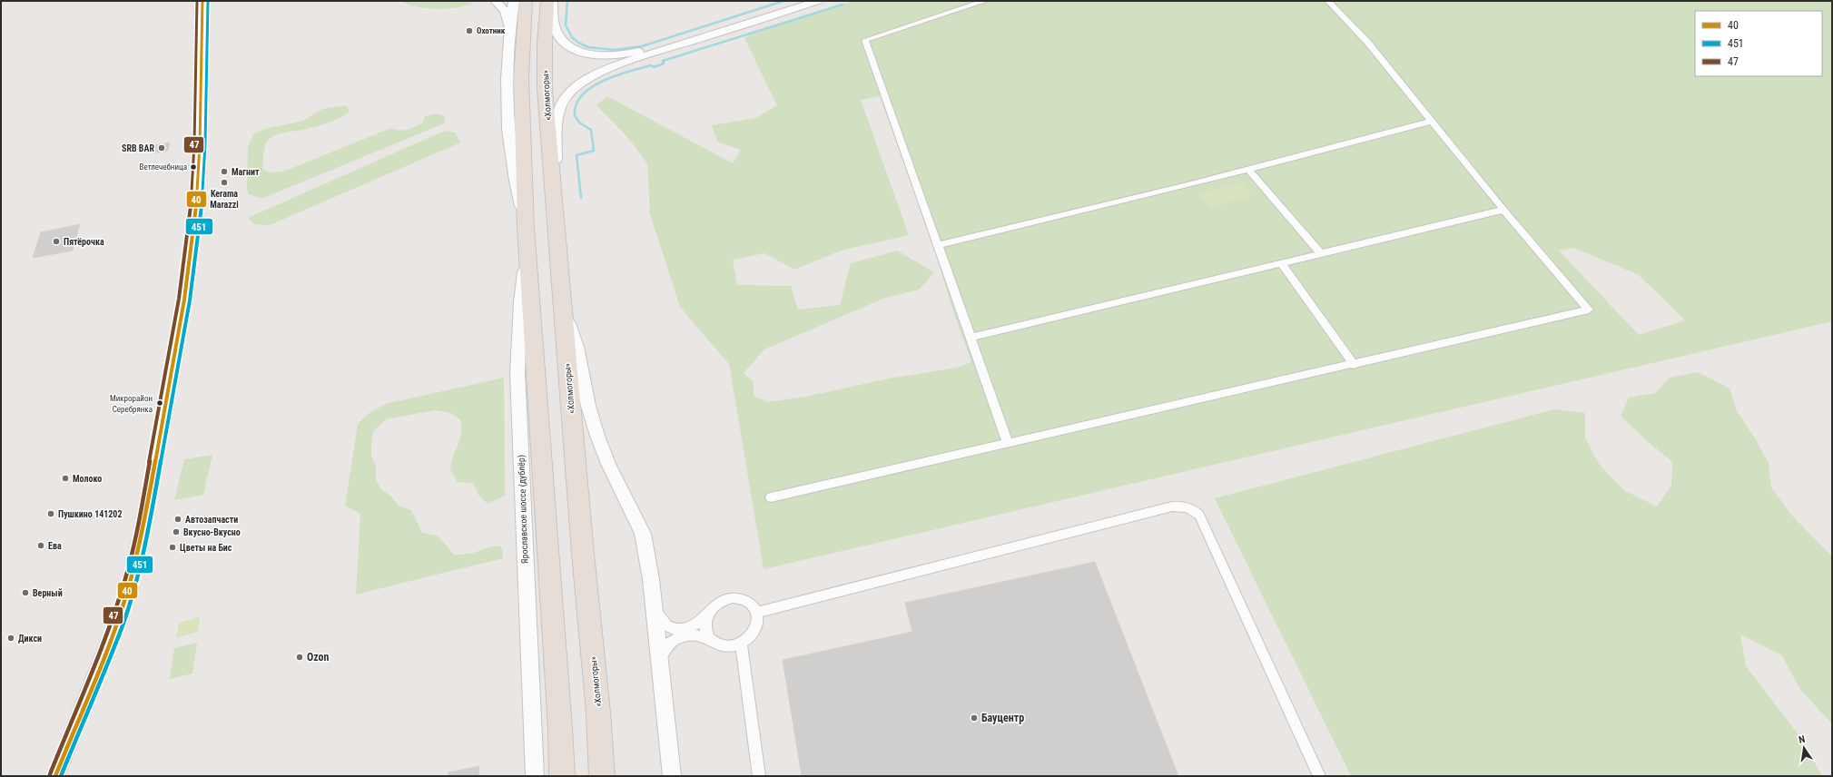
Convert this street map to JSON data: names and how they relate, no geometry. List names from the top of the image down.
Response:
{
  "streets": {
    "highway": ["«Холмогоры»"],
    "main road": ["Ярославское шоссе (дублёр)"]
  },
  "places": [
    "Охотник",
    "SRB BAR",
    "Ветлечебница",
    "Магнит",
    "Kerama Marazzi",
    "Пятёрочка",
    "Микрорайон Серебрянка",
    "Молоко",
    "Пушкино 141202",
    "Автозапчасти",
    "Вкусно-Вкусно",
    "Ева",
    "Цветы на Бис",
    "Верный",
    "Дикси",
    "Ozon",
    "Бауцентр"
  ],
  "lines": ["transit line 40", "transit line 451", "transit line 47"],
  "legend": ["40", "451", "47"],
  "north": "top"
}
